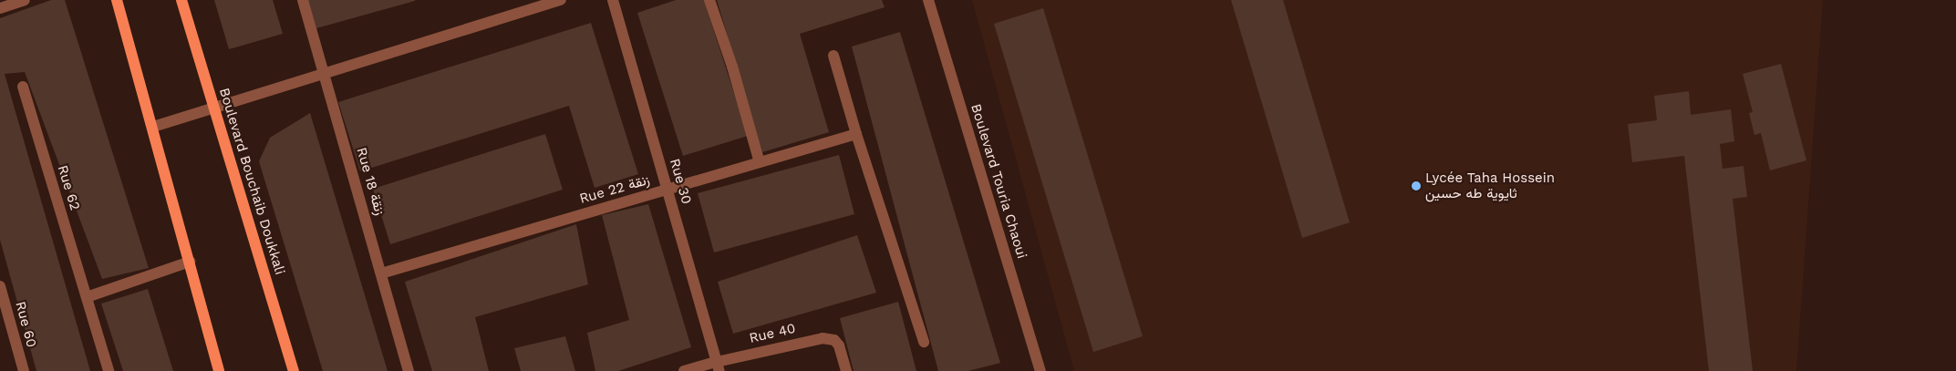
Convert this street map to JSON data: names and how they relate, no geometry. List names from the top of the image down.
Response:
{
  "streets": {
    "main road": ["Boulevard Bouchaib Doukkali"],
    "street": [
      "Rue 18 زنقة",
      "Rue 30",
      "Boulevard Touria Chaoui",
      "Rue 62",
      "Rue 22 زنقة",
      "Rue 60",
      "Rue 40"
    ]
  },
  "crossings": [
    ["Rue 18 زنقة", "Rue 22 زنقة"],
    ["Rue 30", "Rue 22 زنقة"],
    ["Rue 30", "Rue 40"]
  ],
  "places": ["Lycée Taha Hossein ثايوية طه حسين"]
}
